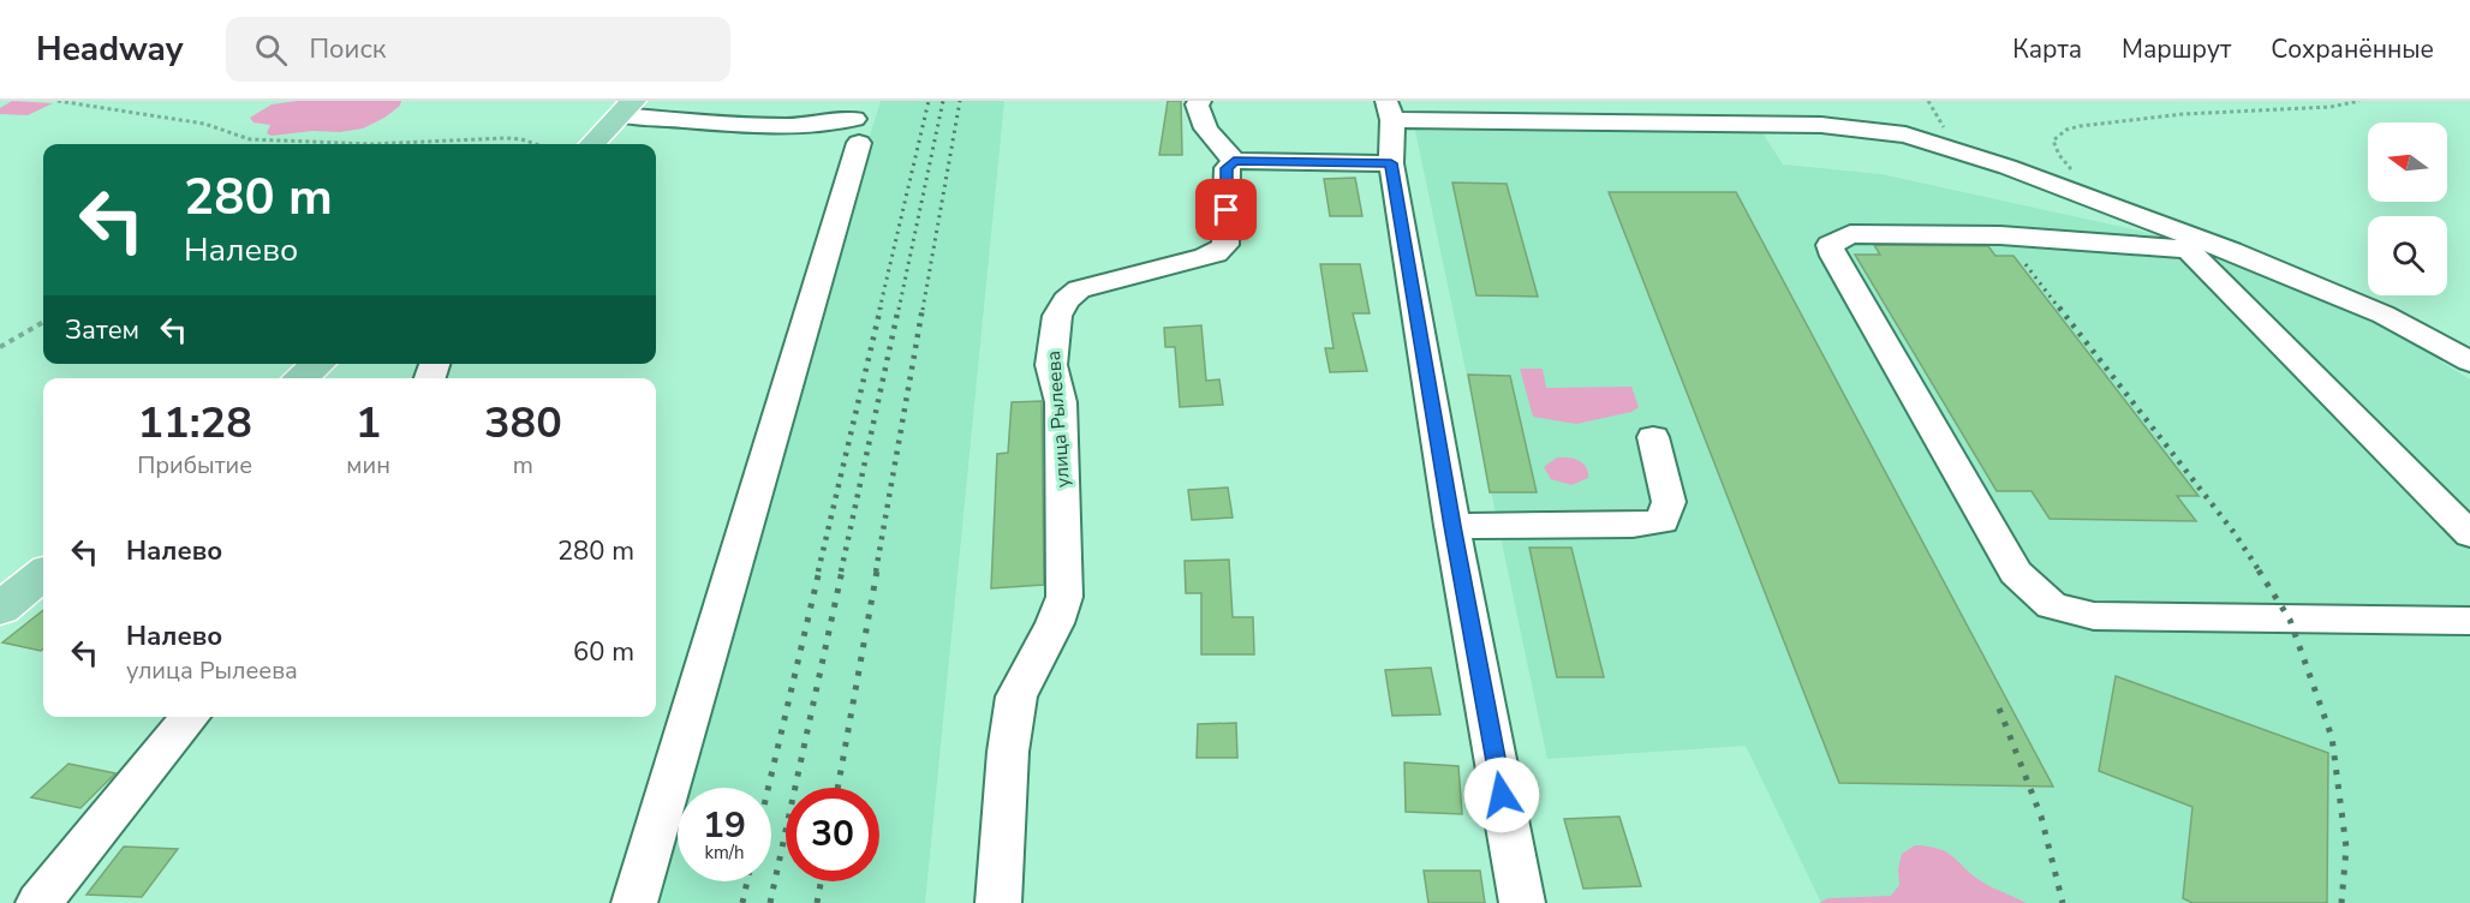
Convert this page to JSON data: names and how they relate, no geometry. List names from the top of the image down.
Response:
{
  "streets": {
    "street": ["улица Рылеева"]
  },
  "north": "left",
  "page": {
    "header": "Headway",
    "search": "Поиск",
    "nav": ["Карта", "Маршрут", "Сохранённые"],
    "turn": ["280 m", "Налево"],
    "then": "Затем",
    "eta": [
      "11:28",
      "Прибытие",
      "1",
      "мин",
      "380",
      "m"
    ],
    "list": [
      {
        "name": "Налево",
        "value": "280 m"
      },
      {
        "name": "Налево",
        "note": "улица Рылеева",
        "value": "60 m"
      }
    ],
    "speed": "19 km/h",
    "limit": "30"
  }
}
